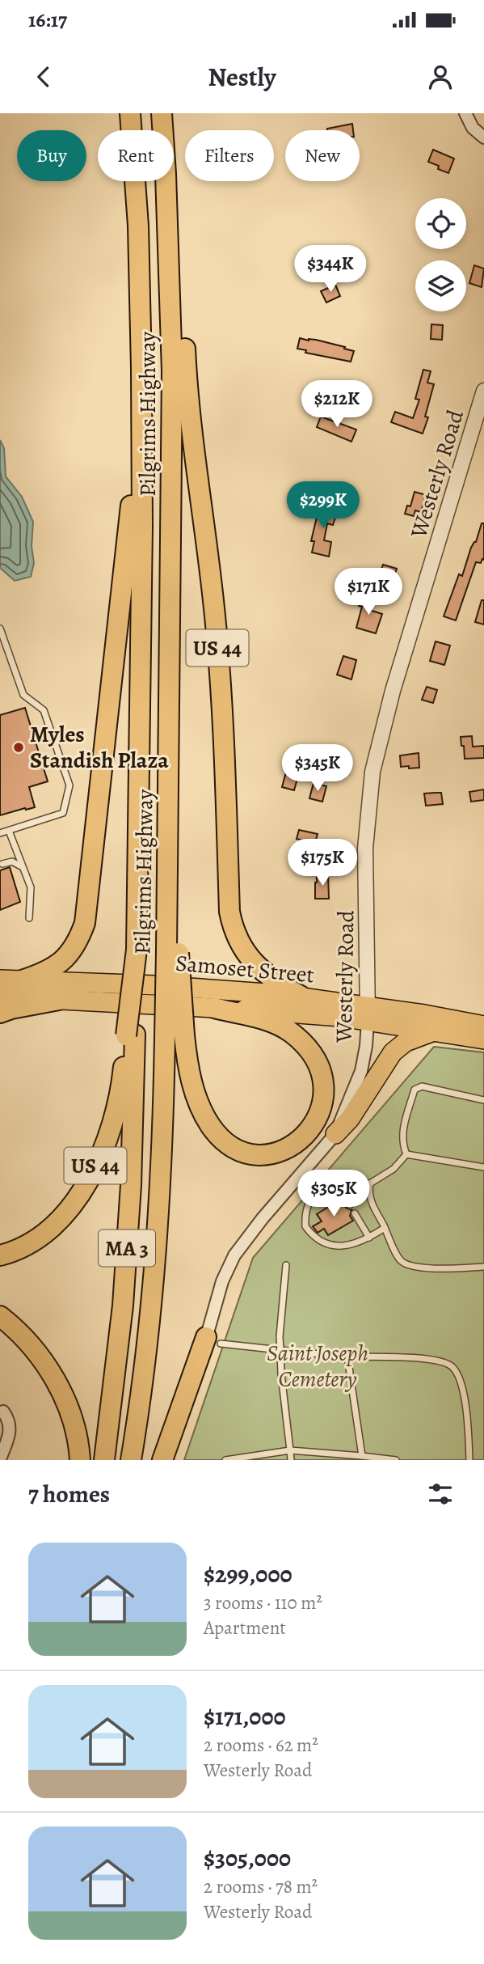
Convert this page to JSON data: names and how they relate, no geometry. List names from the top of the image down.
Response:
{
  "streets": {
    "highway": ["Pilgrims Highway", "US 44", "MA 3"],
    "main road": ["Samoset Street"],
    "street": ["Westerly Road"]
  },
  "crossings": [
    ["Pilgrims Highway", "US 44"],
    ["Pilgrims Highway", "MA 3"],
    ["Westerly Road", "Samoset Street"],
    ["US 44", "Samoset Street"],
    ["US 44", "MA 3"]
  ],
  "parks": ["Saint Joseph Cemetery"],
  "places": ["Myles Standish Plaza"],
  "page": {
    "status": "16:17",
    "header": "Nestly",
    "chip": [
      "Buy",
      "Rent",
      "Filters",
      "New"
    ],
    "price": [
      "$344K",
      "$212K",
      "$299K",
      "$171K",
      "$345K",
      "$175K",
      "$305K"
    ],
    "heading": "7 homes",
    "list": [
      {
        "name": "$299,000",
        "note": "3 rooms · 110 m² · Apartment"
      },
      {
        "name": "$171,000",
        "note": "2 rooms · 62 m² · Westerly Road"
      },
      {
        "name": "$305,000",
        "note": "2 rooms · 78 m² · Westerly Road"
      }
    ]
  }
}
